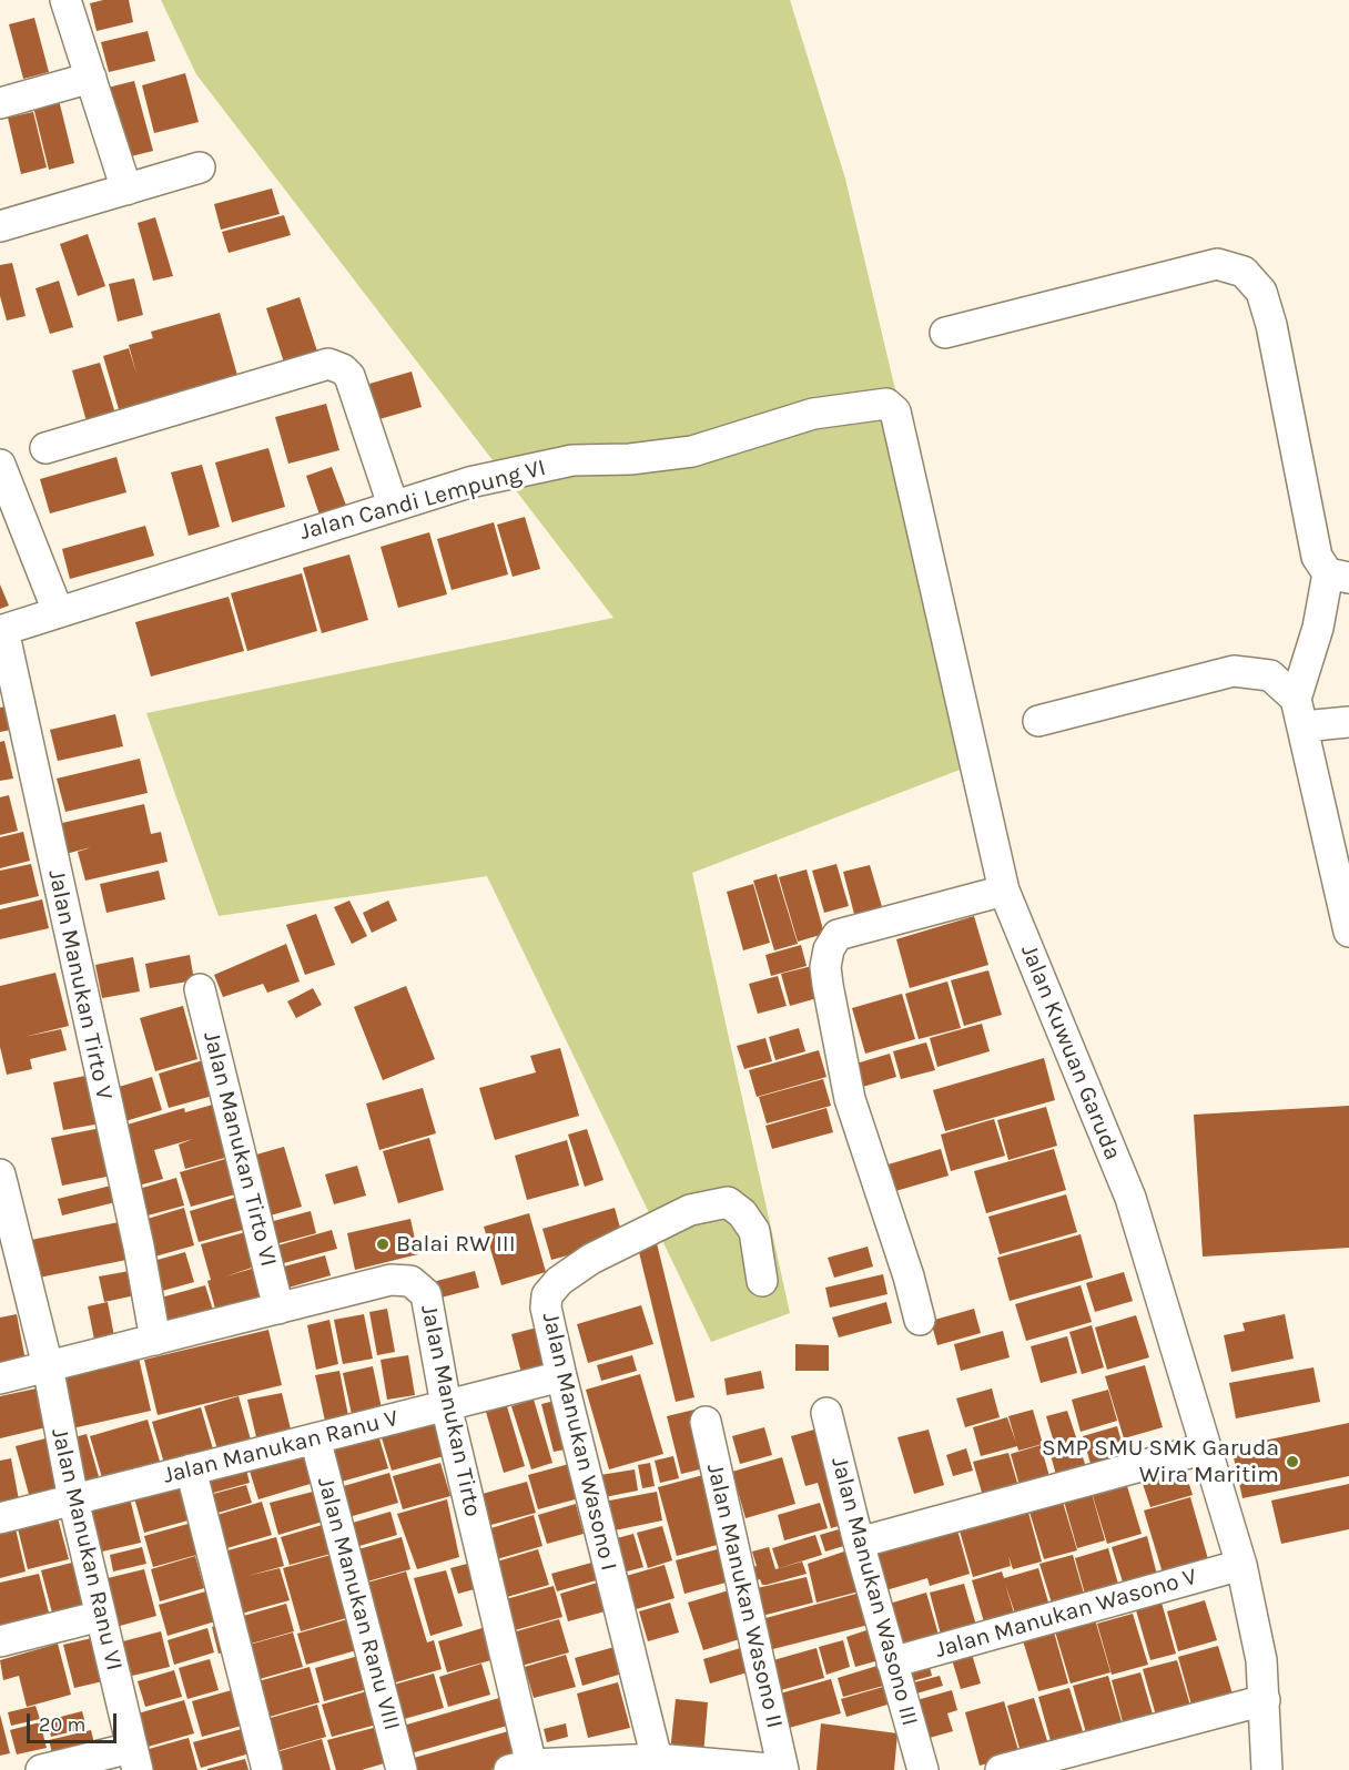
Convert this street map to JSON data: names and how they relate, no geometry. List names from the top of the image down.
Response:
{
  "streets": {
    "street": [
      "Jalan Candi Lempung VI",
      "Jalan Manukan Tirto V",
      "Jalan Kuwuan Garuda",
      "Jalan Manukan Tirto VI",
      "Jalan Manukan Tirto",
      "Jalan Manukan Wasono I",
      "Jalan Manukan Ranu V",
      "Jalan Manukan Ranu VI",
      "Jalan Manukan Wasono III",
      "Jalan Manukan Wasono II",
      "Jalan Manukan Ranu VIII",
      "Jalan Manukan Wasono V"
    ]
  },
  "crossings": [
    ["Jalan Candi Lempung VI", "Jalan Manukan Tirto V"],
    ["Jalan Candi Lempung VI", "Jalan Kuwuan Garuda"],
    ["Jalan Manukan Tirto V", "Jalan Manukan Tirto"],
    ["Jalan Kuwuan Garuda", "Jalan Manukan Wasono V"],
    ["Jalan Manukan Tirto VI", "Jalan Manukan Tirto"],
    ["Jalan Manukan Tirto", "Jalan Manukan Ranu V"],
    ["Jalan Manukan Tirto", "Jalan Manukan Ranu VI"],
    ["Jalan Manukan Wasono I", "Jalan Manukan Ranu V"],
    ["Jalan Manukan Ranu V", "Jalan Manukan Ranu VI"],
    ["Jalan Manukan Ranu V", "Jalan Manukan Ranu VIII"],
    ["Jalan Manukan Wasono III", "Jalan Manukan Wasono V"]
  ],
  "places": ["Balai RW III", "SMP SMU SMK Garuda Wira Maritim"],
  "scale_bar": "20 m"
}
